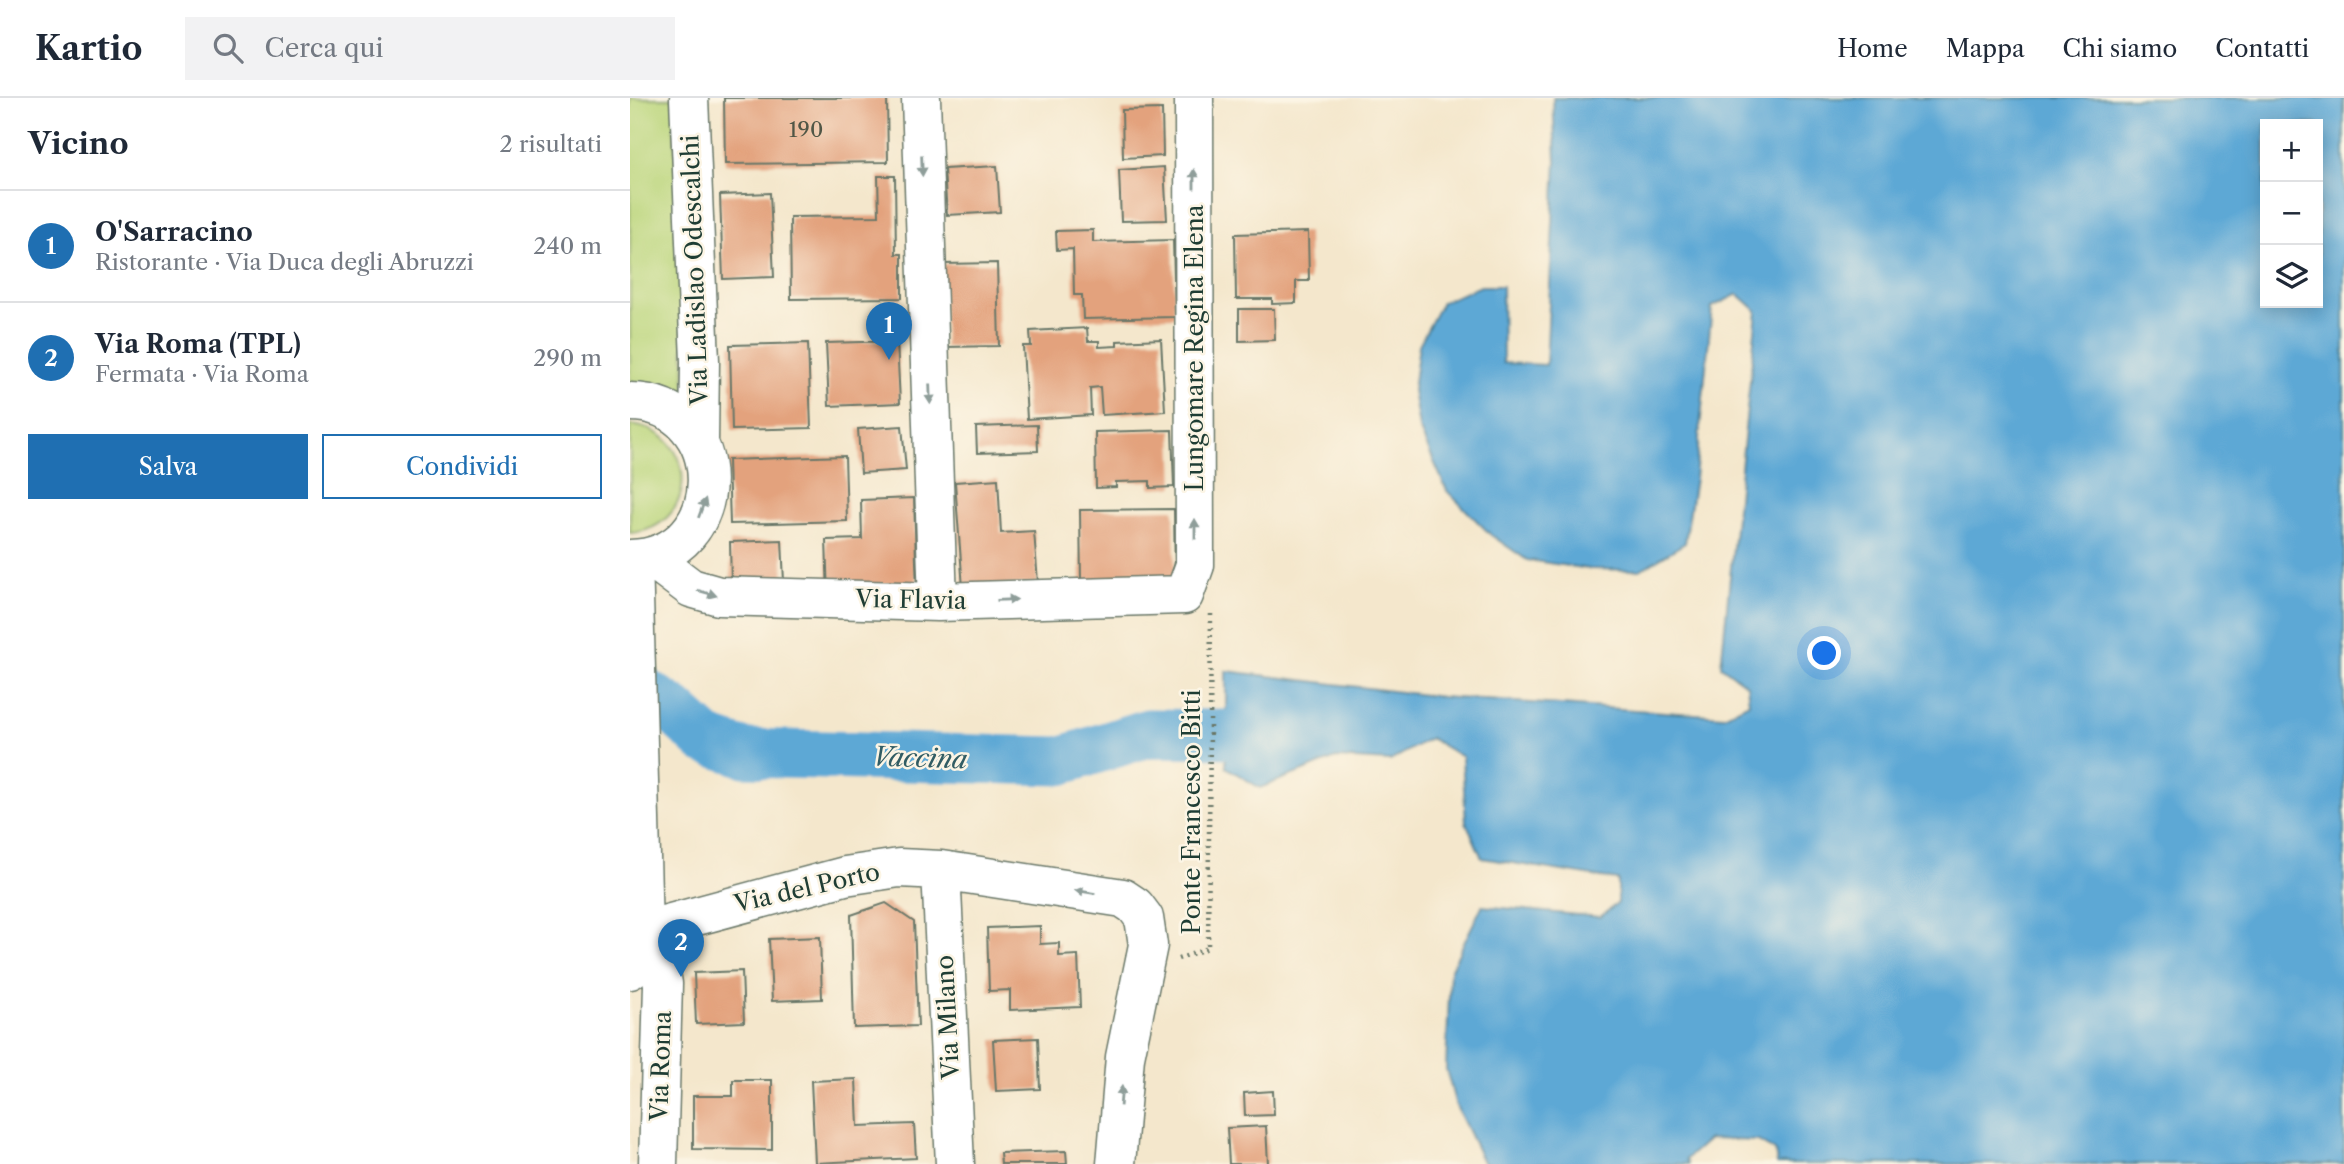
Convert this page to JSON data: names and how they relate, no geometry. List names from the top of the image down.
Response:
{
  "streets": {
    "street": [
      "Via Ladislao Odescalchi",
      "Lungomare Regina Elena",
      "Via Flavia",
      "Via del Porto",
      "Via Milano",
      "Via Roma"
    ],
    "path": ["Ponte Francesco Bitti"]
  },
  "crossings": [
    ["Lungomare Regina Elena", "Via Flavia"],
    ["Lungomare Regina Elena", "Ponte Francesco Bitti"],
    ["Via Flavia", "Ponte Francesco Bitti"],
    ["Ponte Francesco Bitti", "Via del Porto"],
    ["Via del Porto", "Via Milano"],
    ["Via del Porto", "Via Roma"]
  ],
  "one_way": ["Via Flavia", "Via del Porto"],
  "water": ["Vaccina"],
  "house_numbers": ["190"],
  "page": {
    "header": "Kartio",
    "search": "Cerca qui",
    "nav": [
      "Home",
      "Mappa",
      "Chi siamo",
      "Contatti"
    ],
    "heading": ["Vicino", "2 risultati"],
    "map_buttons": ["+", "−"],
    "list": [
      {
        "mark": "1",
        "name": "O'Sarracino",
        "note": "Ristorante · Via Duca degli Abruzzi",
        "value": "240 m"
      },
      {
        "mark": "2",
        "name": "Via Roma (TPL)",
        "note": "Fermata · Via Roma",
        "value": "290 m"
      }
    ],
    "pins": ["1", "2"],
    "buttons": ["Salva", "Condividi"]
  }
}
